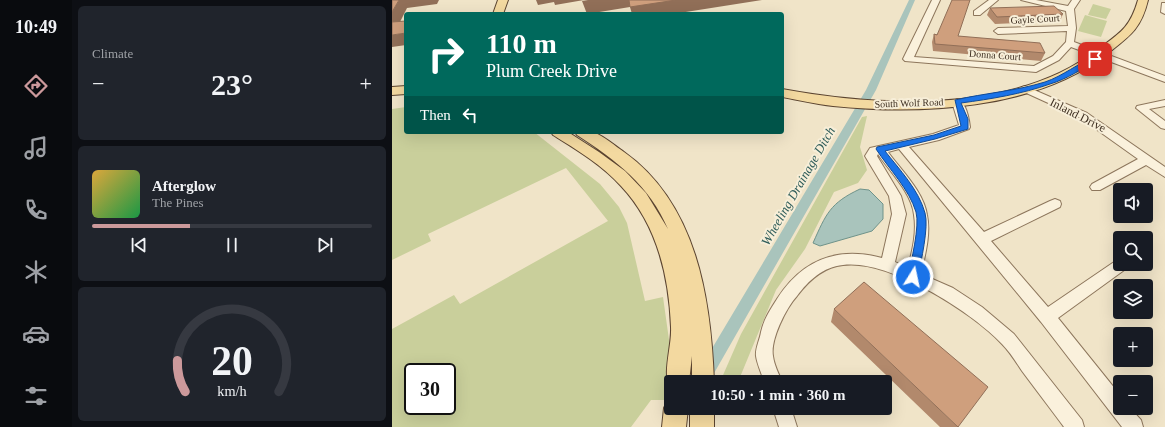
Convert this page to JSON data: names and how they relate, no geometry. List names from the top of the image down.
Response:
{
  "streets": {
    "main road": ["South Wolf Road"],
    "street": ["Gayle Court", "Donna Court", "Inland Drive"]
  },
  "crossings": [
    ["South Wolf Road", "Inland Drive"]
  ],
  "water": ["Wheeling Drainage Ditch"],
  "page": {
    "tabs": "10:49",
    "tile": "Climate",
    "turn": ["110 m", "Plum Creek Drive"],
    "heat": ["−", "23°", "+"],
    "then": "Then",
    "song": ["Afterglow", "The Pines"],
    "map_buttons": ["+", "−"],
    "limit": "30",
    "trip": "10:50 · 1 min · 360 m",
    "gauge": ["20", "km/h"]
  }
}
